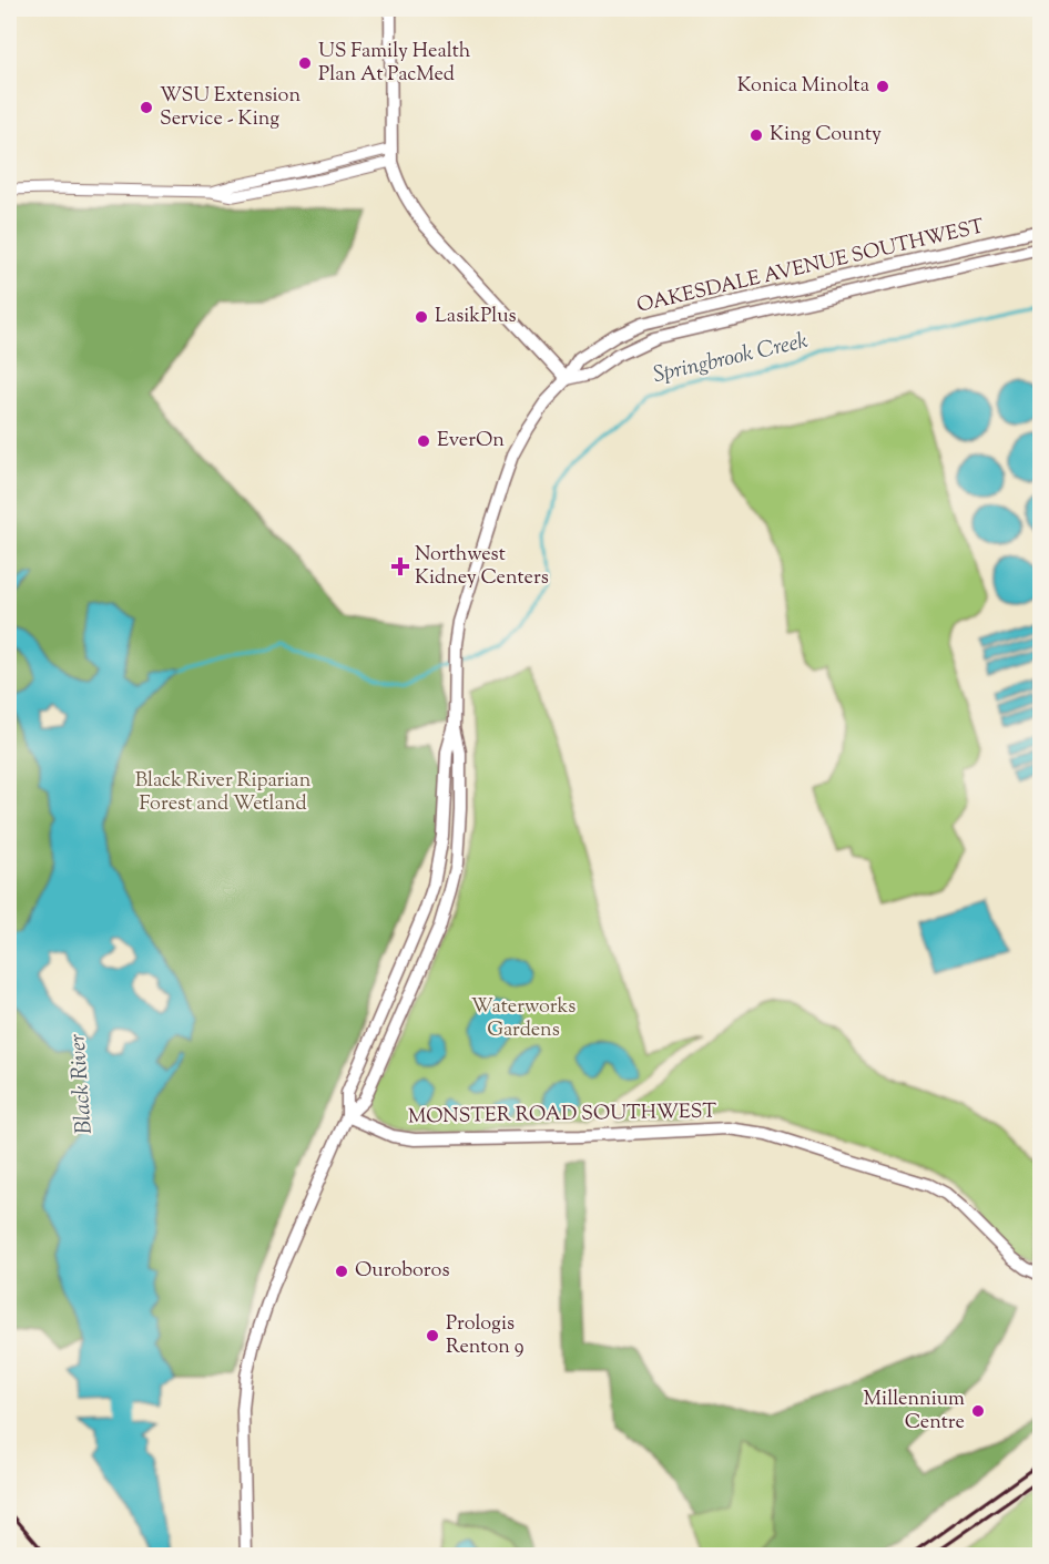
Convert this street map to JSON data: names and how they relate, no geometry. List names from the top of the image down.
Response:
{
  "streets": {
    "street": ["OAKESDALE AVENUE SOUTHWEST", "MONSTER ROAD SOUTHWEST"]
  },
  "crossings": [
    ["OAKESDALE AVENUE SOUTHWEST", "MONSTER ROAD SOUTHWEST"]
  ],
  "water": ["Springbrook Creek", "Black River"],
  "parks": ["Black River Riparian Forest and Wetland", "Waterworks Gardens"],
  "places": {
    "other": [
      "US Family Health Plan At PacMed",
      "Konica Minolta",
      "WSU Extension Service - King",
      "King County",
      "LasikPlus",
      "EverOn",
      "Ouroboros",
      "Prologis Renton 9",
      "Millennium Centre"
    ],
    "health": ["Northwest Kidney Centers"]
  }
}
